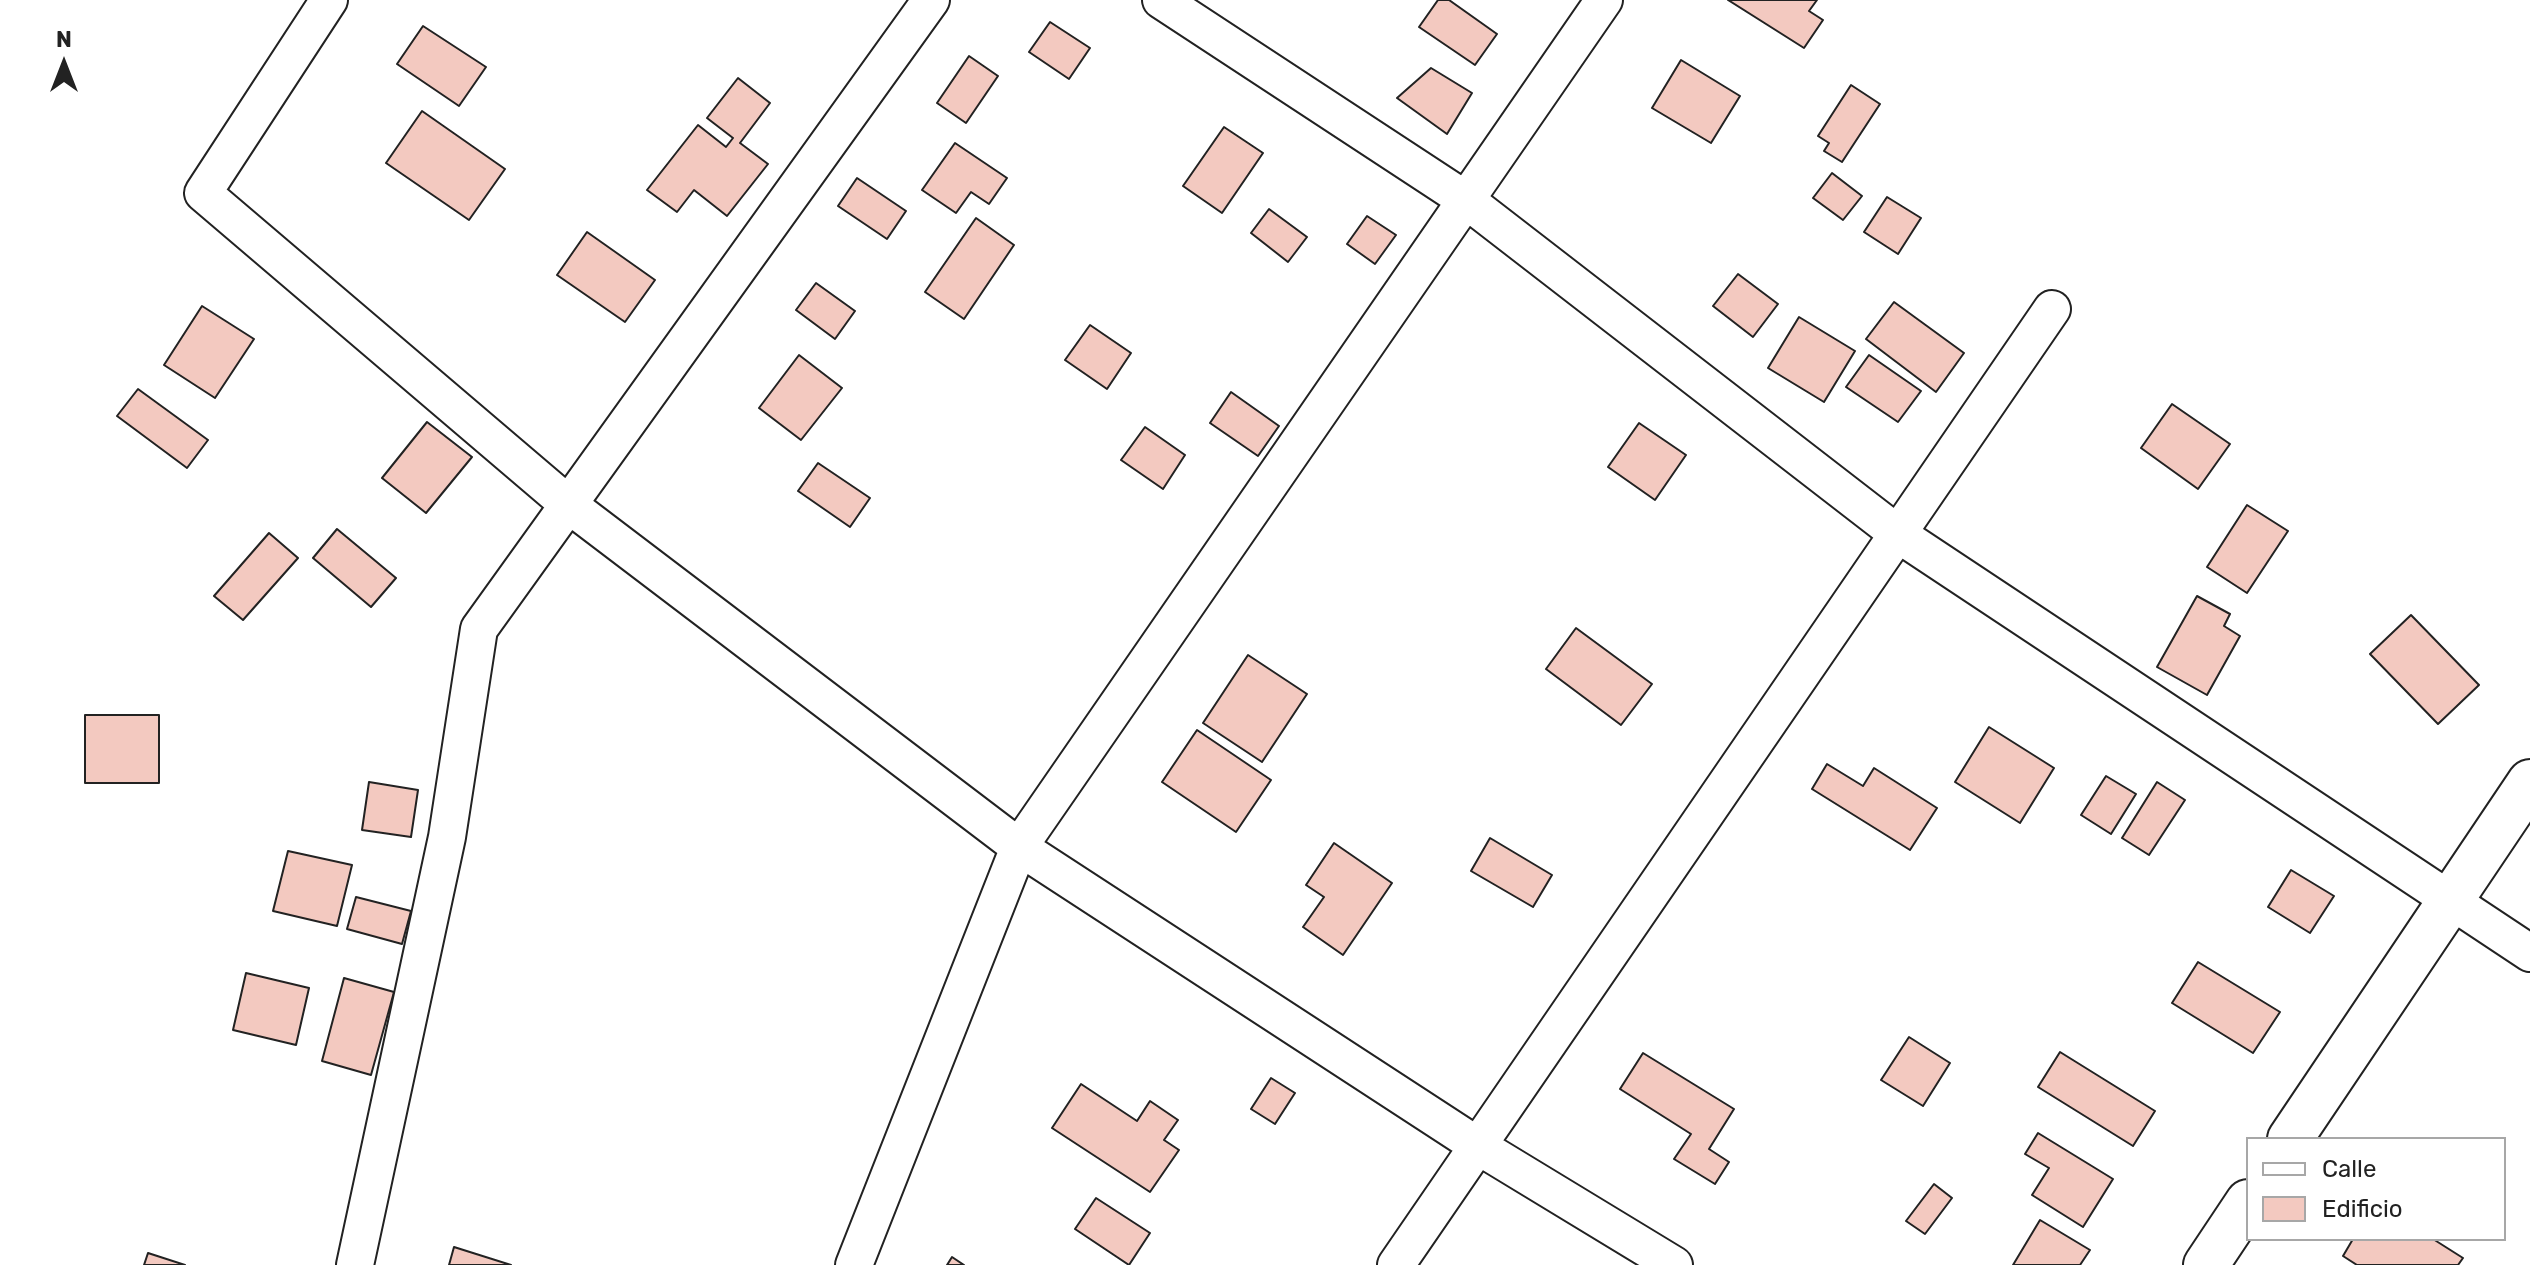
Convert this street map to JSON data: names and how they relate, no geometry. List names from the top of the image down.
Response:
{
  "legend": ["Calle", "Edificio"],
  "north": "top"
}
